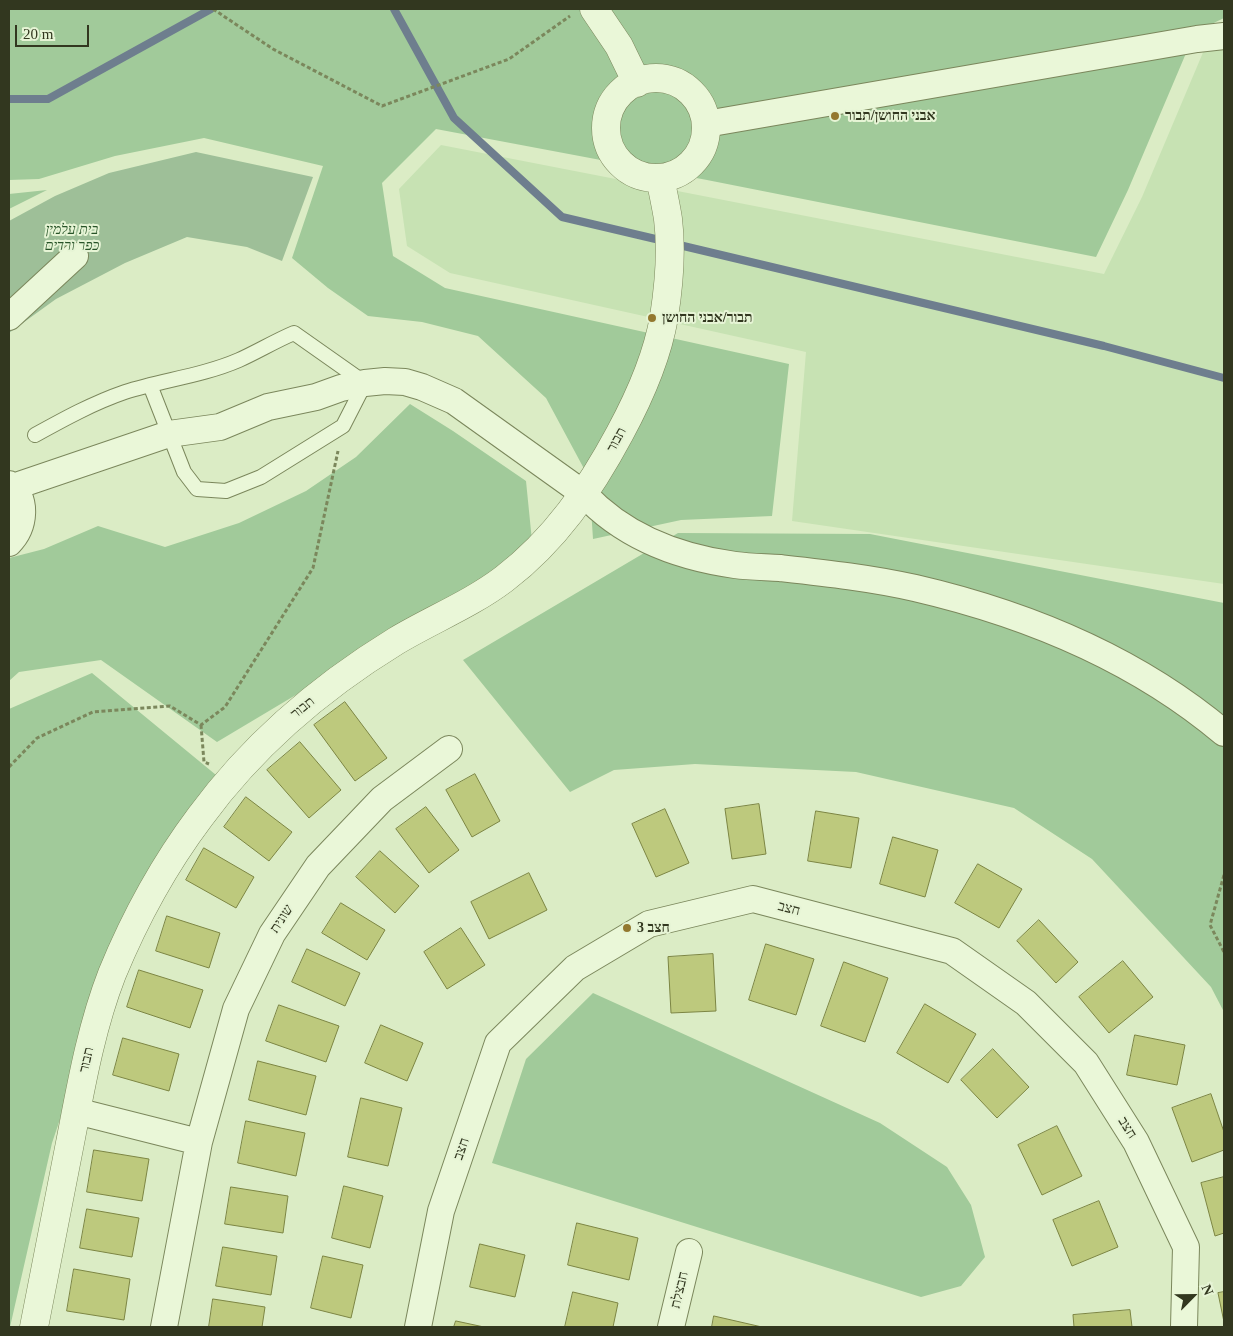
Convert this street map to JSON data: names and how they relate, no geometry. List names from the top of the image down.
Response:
{
  "streets": {
    "street": [
      "תבור",
      "חצב",
      "שונית",
      "חבצלת"
    ]
  },
  "parks": ["בית עלמין כפר ורדים"],
  "places": ["אבני החושן/תבור", "תבור/אבני החושן", "חצב 3"],
  "scale_bar": "20 m",
  "north": "top right"
}
